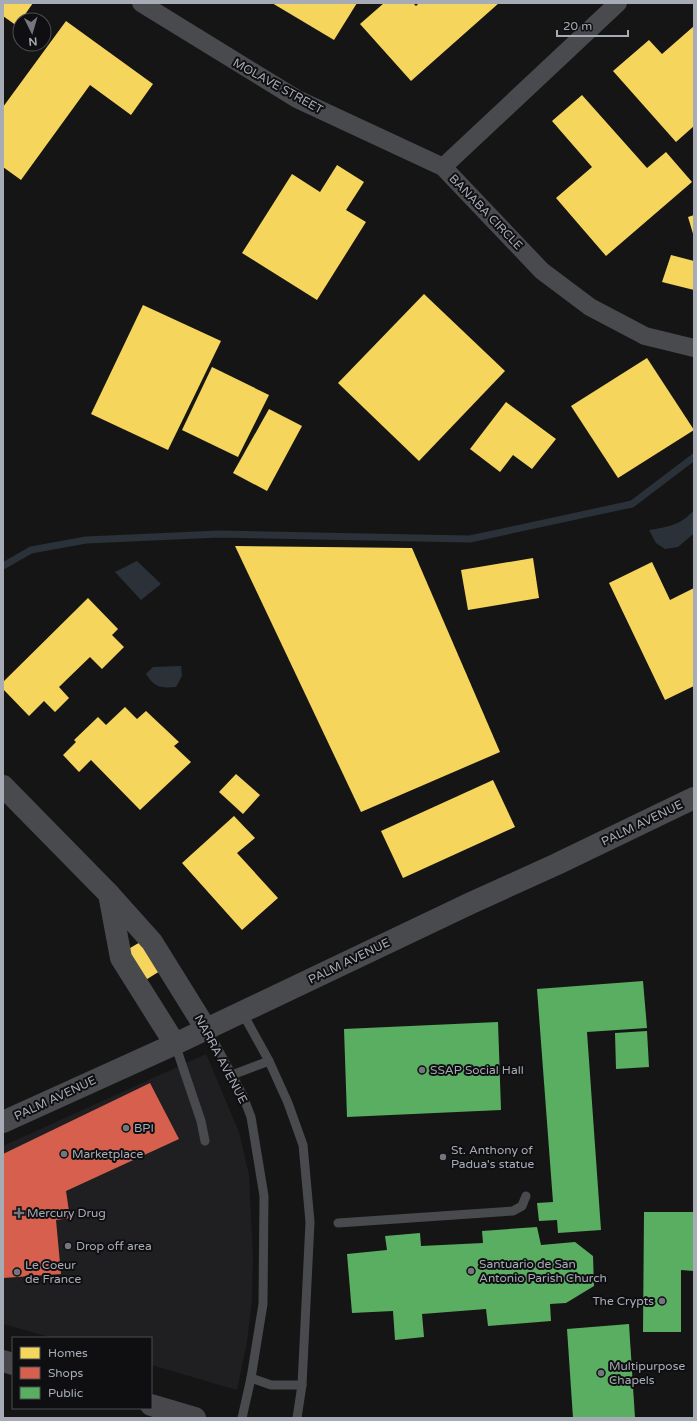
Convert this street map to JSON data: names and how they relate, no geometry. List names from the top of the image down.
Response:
{
  "streets": {
    "street": [
      "MOLAVE STREET",
      "BANABA CIRCLE",
      "PALM AVENUE",
      "NARRA AVENUE"
    ]
  },
  "crossings": [
    ["MOLAVE STREET", "BANABA CIRCLE"],
    ["PALM AVENUE", "NARRA AVENUE"]
  ],
  "places": {
    "other": [
      "SSAP Social Hall",
      "BPI",
      "Marketplace",
      "St. Anthony of Padua's statue",
      "Drop off area",
      "Santuario de San Antonio Parish Church",
      "Le Coeur de France",
      "The Crypts",
      "Multipurpose Chapels"
    ],
    "health": ["Mercury Drug"]
  },
  "legend": ["Homes", "Shops", "Public"],
  "scale_bar": "20 m",
  "north": "bottom"
}
